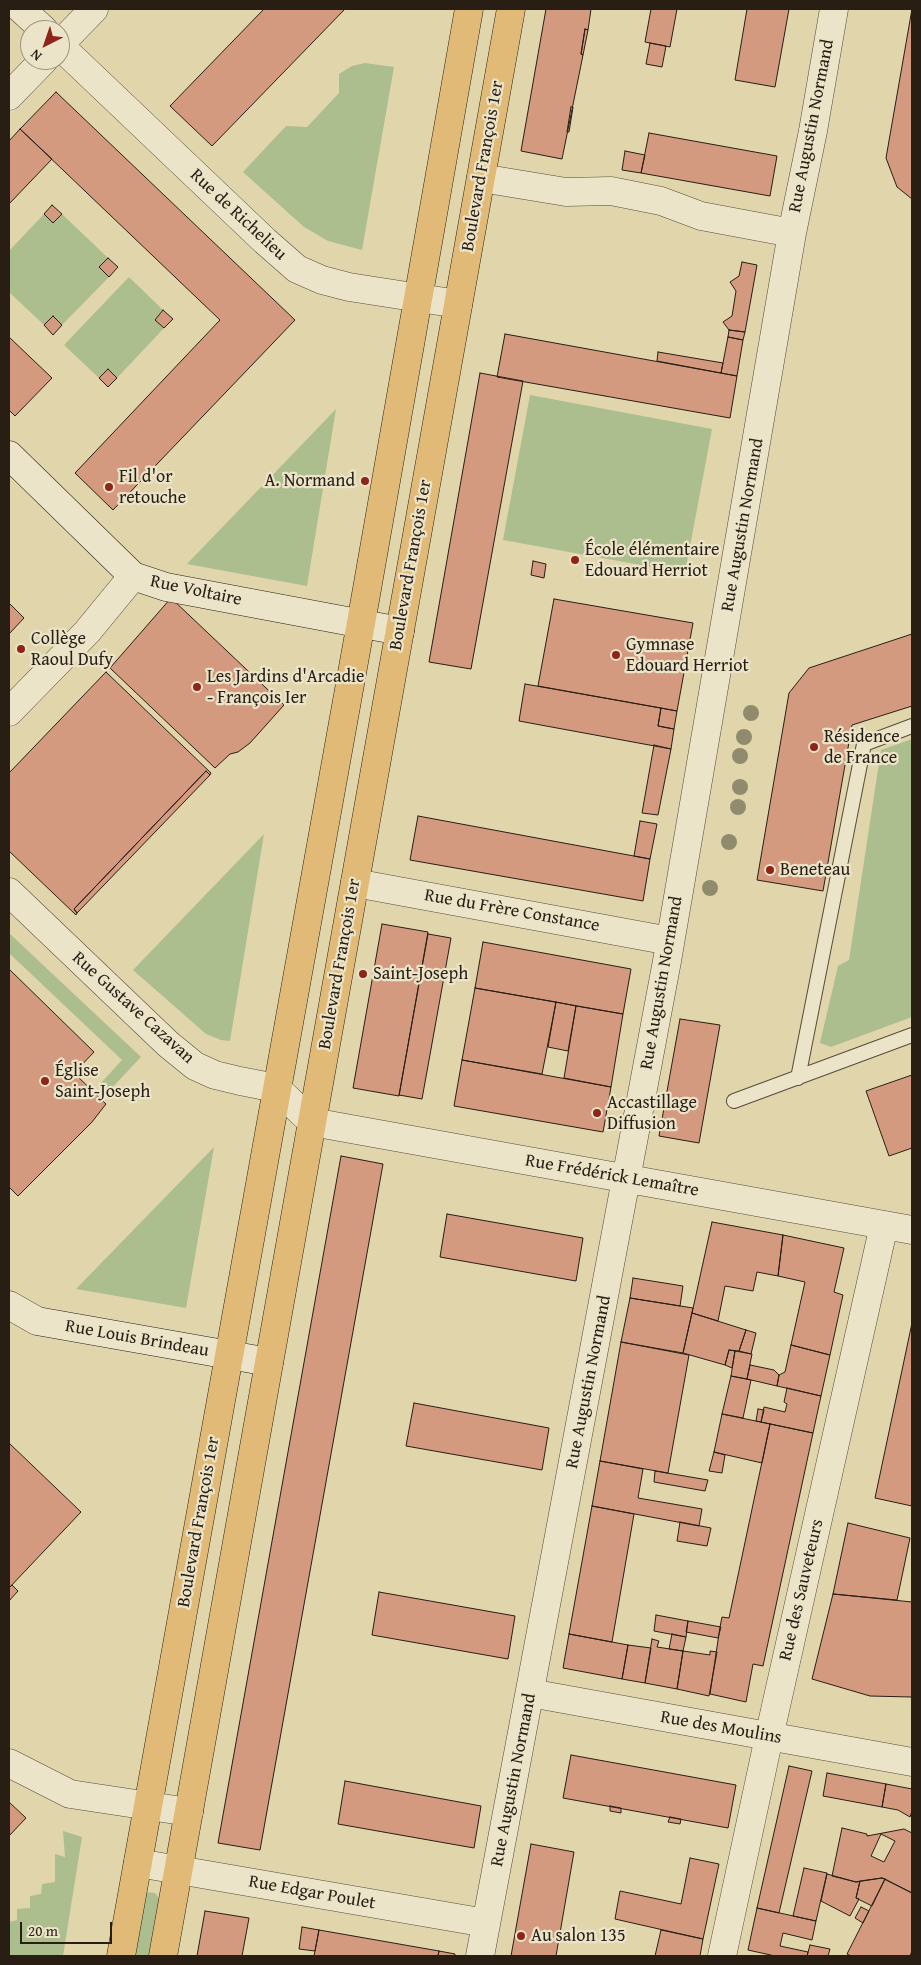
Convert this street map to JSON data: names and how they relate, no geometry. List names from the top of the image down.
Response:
{
  "streets": {
    "main road": ["Boulevard François 1er"],
    "street": [
      "Rue Augustin Normand",
      "Rue de Richelieu",
      "Rue Voltaire",
      "Rue du Frère Constance",
      "Rue Gustave Cazavan",
      "Rue Frédérick Lemaître",
      "Rue Louis Brindeau",
      "Rue des Sauveteurs",
      "Rue des Moulins",
      "Rue Edgar Poulet"
    ]
  },
  "crossings": [
    ["Rue Augustin Normand", "Rue du Frère Constance"],
    ["Rue Augustin Normand", "Rue Frédérick Lemaître"],
    ["Rue Augustin Normand", "Rue des Moulins"],
    ["Rue Augustin Normand", "Rue Edgar Poulet"],
    ["Boulevard François 1er", "Rue de Richelieu"],
    ["Boulevard François 1er", "Rue Voltaire"],
    ["Boulevard François 1er", "Rue du Frère Constance"],
    ["Boulevard François 1er", "Rue Gustave Cazavan"],
    ["Boulevard François 1er", "Rue Frédérick Lemaître"],
    ["Boulevard François 1er", "Rue Louis Brindeau"],
    ["Boulevard François 1er", "Rue Edgar Poulet"],
    ["Rue Frédérick Lemaître", "Rue des Sauveteurs"],
    ["Rue des Sauveteurs", "Rue des Moulins"]
  ],
  "places": [
    "A. Normand",
    "Fil d'or retouche",
    "École élémentaire Edouard Herriot",
    "Collège Raoul Dufy",
    "Gymnase Edouard Herriot",
    "Les Jardins d'Arcadie - François Ier",
    "Résidence de France",
    "Beneteau",
    "Saint-Joseph",
    "Église Saint-Joseph",
    "Accastillage Diffusion",
    "Au salon 135"
  ],
  "scale_bar": "20 m",
  "north": "bottom left"
}
